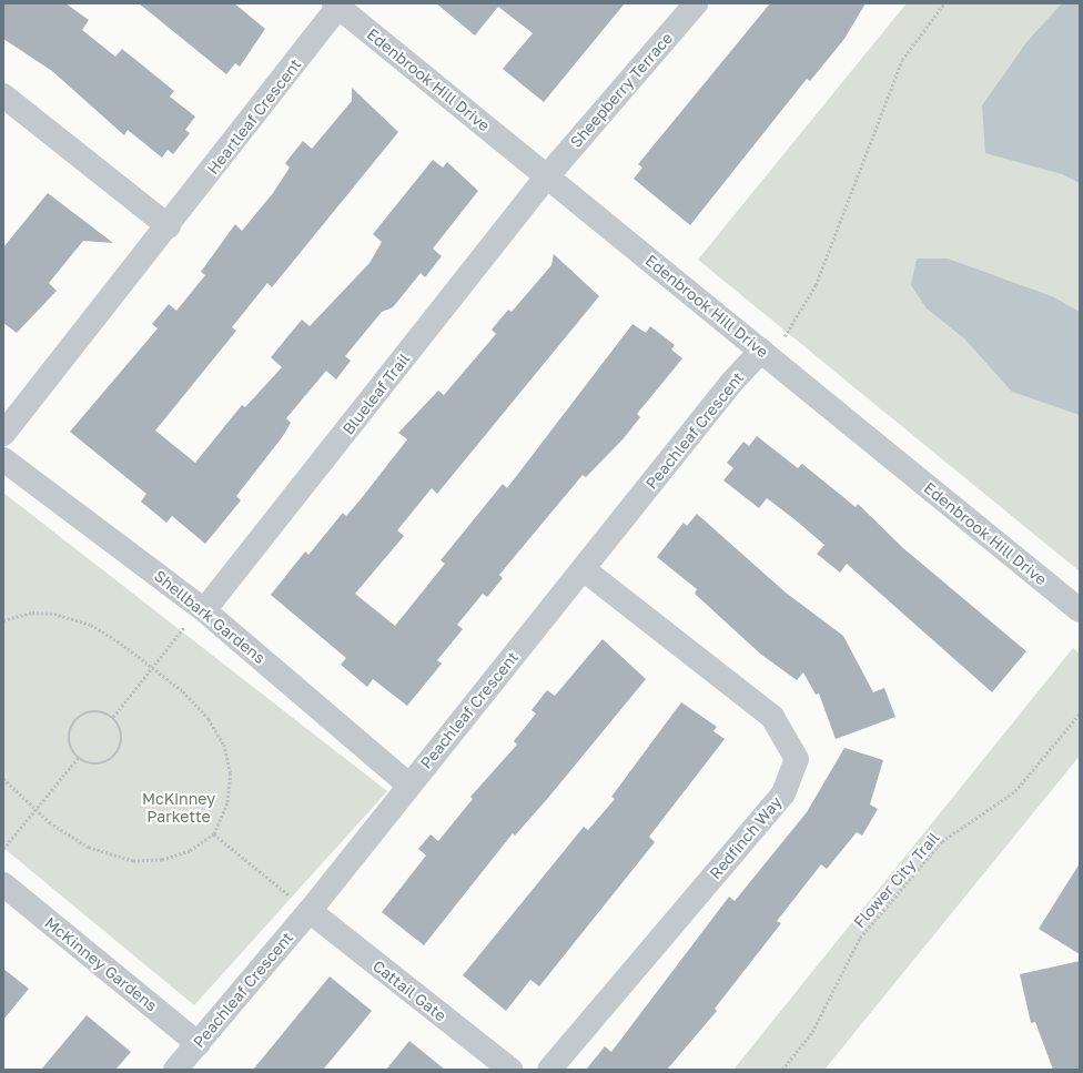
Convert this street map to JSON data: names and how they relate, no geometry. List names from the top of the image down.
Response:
{
  "streets": {
    "street": [
      "Edenbrook Hill Drive",
      "Sheepberry Terrace",
      "Heartleaf Crescent",
      "Blueleaf Trail",
      "Peachleaf Crescent",
      "Shellbark Gardens",
      "Redfinch Way",
      "McKinney Gardens",
      "Cattail Gate"
    ],
    "path": ["Flower City Trail"]
  },
  "crossings": [
    ["Edenbrook Hill Drive", "Sheepberry Terrace"],
    ["Edenbrook Hill Drive", "Heartleaf Crescent"],
    ["Edenbrook Hill Drive", "Blueleaf Trail"],
    ["Edenbrook Hill Drive", "Peachleaf Crescent"],
    ["Sheepberry Terrace", "Blueleaf Trail"],
    ["Blueleaf Trail", "Shellbark Gardens"],
    ["Peachleaf Crescent", "Shellbark Gardens"],
    ["Peachleaf Crescent", "Redfinch Way"],
    ["Peachleaf Crescent", "McKinney Gardens"],
    ["Peachleaf Crescent", "Cattail Gate"]
  ],
  "parks": ["McKinney Parkette"]
}
